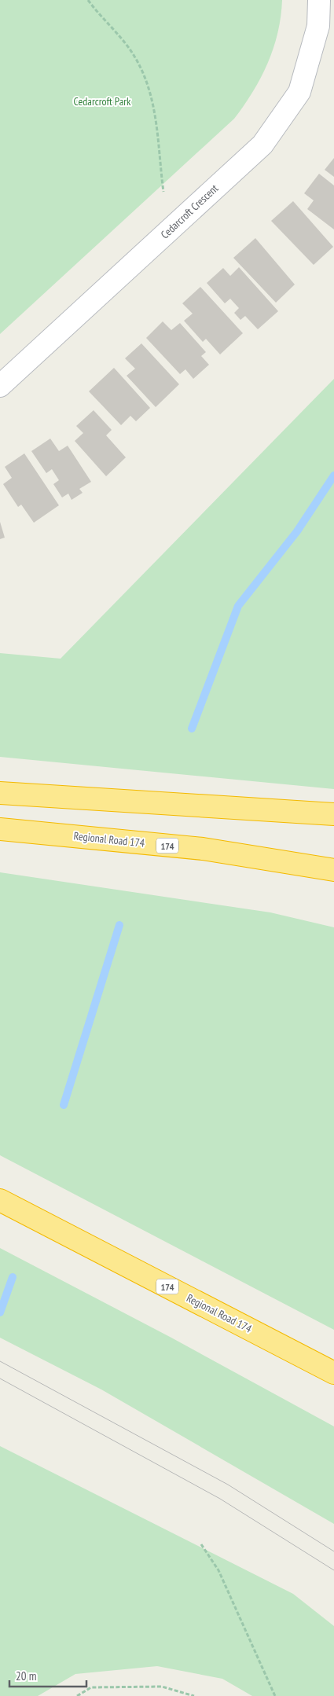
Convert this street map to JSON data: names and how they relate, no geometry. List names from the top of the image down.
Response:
{
  "streets": {
    "highway": ["Regional Road 174", "174"],
    "street": ["Cedarcroft Crescent"]
  },
  "parks": ["Cedarcroft Park"],
  "scale_bar": "20 m"
}
